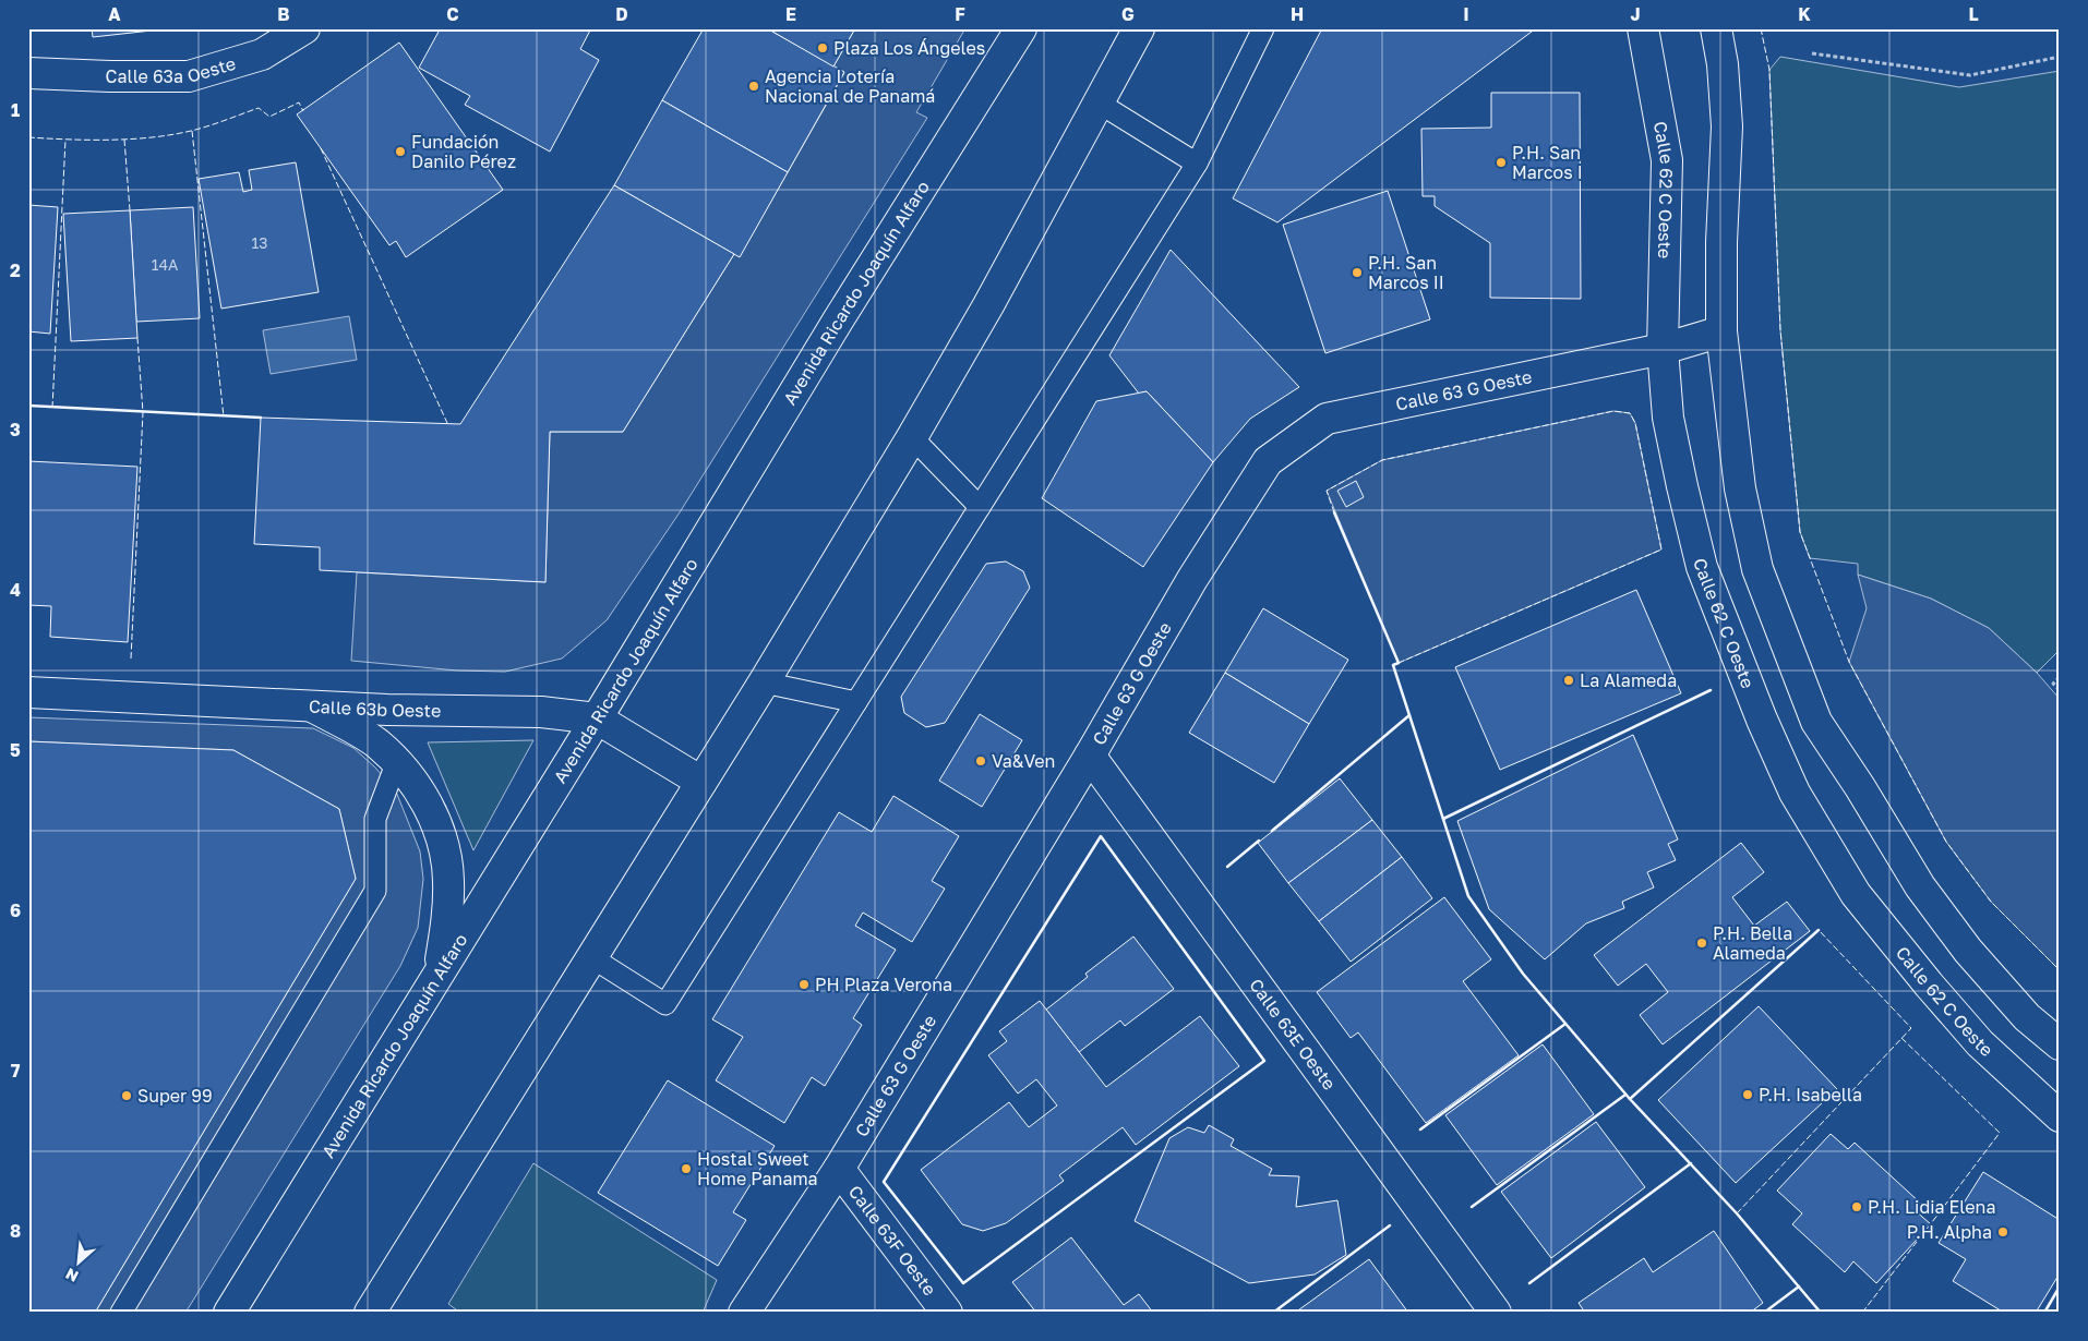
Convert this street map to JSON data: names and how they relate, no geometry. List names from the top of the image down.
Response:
{
  "streets": {
    "street": [
      "Calle 63a Oeste",
      "Calle 62 C Oeste",
      "Avenida Ricardo Joaquín Alfaro",
      "Calle 63 G Oeste",
      "Calle 63b Oeste",
      "Calle 63E Oeste",
      "Calle 63F Oeste"
    ]
  },
  "crossings": [
    ["Calle 62 C Oeste", "Calle 63 G Oeste"],
    ["Avenida Ricardo Joaquín Alfaro", "Calle 63b Oeste"],
    ["Calle 63 G Oeste", "Calle 63E Oeste"],
    ["Calle 63 G Oeste", "Calle 63F Oeste"]
  ],
  "places": [
    "Plaza Los Ángeles",
    "Agencia Lotería Nacional de Panamá",
    "Fundación Danilo Pérez",
    "P.H. San Marcos I",
    "P.H. San Marcos II",
    "La Alameda",
    "Va&Ven",
    "P.H. Bella Alameda",
    "PH Plaza Verona",
    "P.H. Isabella",
    "Super 99",
    "Hostal Sweet Home Panama",
    "P.H. Lidia Elena",
    "P.H. Alpha"
  ],
  "house_numbers": ["13", "14A"],
  "north": "bottom left",
  "grid": {
    "columns": [
      "A",
      "B",
      "C",
      "D",
      "E",
      "F",
      "G",
      "H",
      "I",
      "J",
      "K",
      "L"
    ],
    "rows": [
      "1",
      "2",
      "3",
      "4",
      "5",
      "6",
      "7",
      "8"
    ]
  }
}
